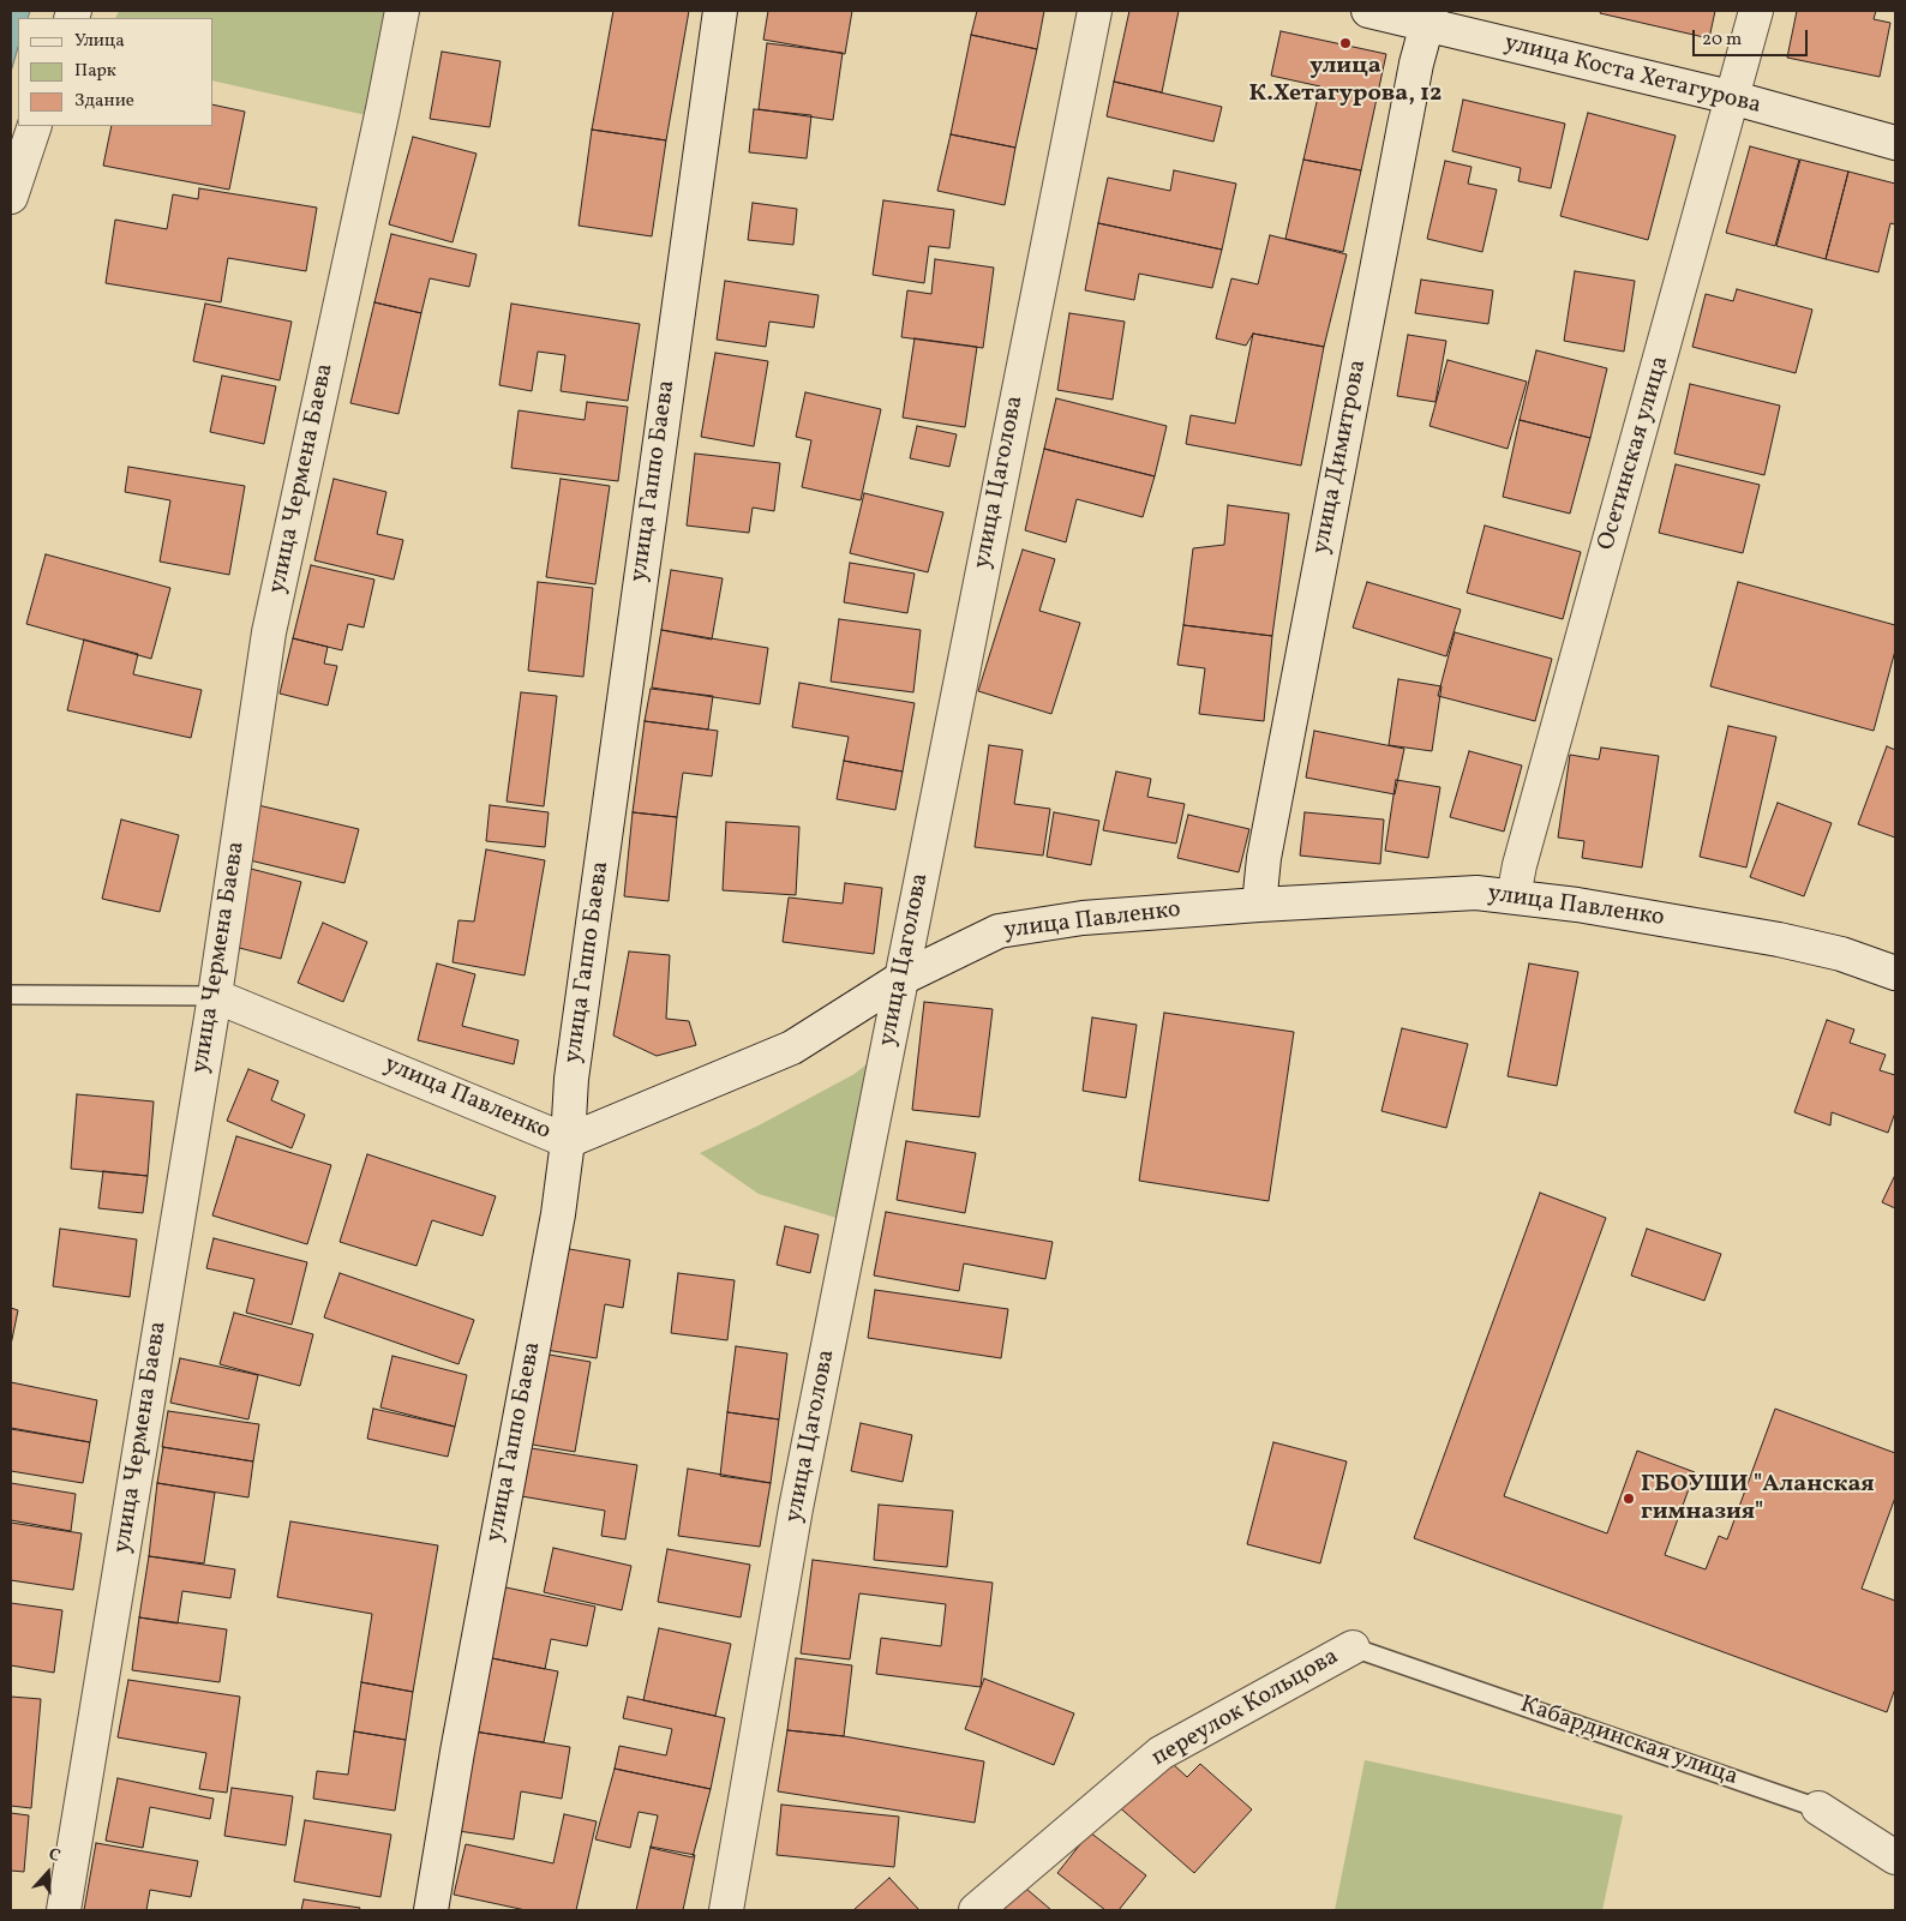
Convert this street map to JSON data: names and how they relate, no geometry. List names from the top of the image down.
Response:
{
  "streets": {
    "street": [
      "улица Коста Хетагурова",
      "Осетинская улица",
      "улица Димитрова",
      "улица Чермена Баева",
      "улица Гаппо Баева",
      "улица Цаголова",
      "улица Павленко",
      "переулок Кольцова",
      "Кабардинская улица"
    ]
  },
  "crossings": [
    ["улица Коста Хетагурова", "Осетинская улица"],
    ["улица Коста Хетагурова", "улица Димитрова"],
    ["Осетинская улица", "улица Павленко"],
    ["улица Димитрова", "улица Павленко"],
    ["улица Чермена Баева", "улица Павленко"],
    ["улица Гаппо Баева", "улица Павленко"],
    ["улица Цаголова", "улица Павленко"],
    ["переулок Кольцова", "Кабардинская улица"]
  ],
  "places": ["улица К.Хетагурова, 12", "ГБОУШИ \"Аланская гимназия\""],
  "legend": ["Улица", "Парк", "Здание"],
  "scale_bar": "20 m",
  "north": "top"
}
